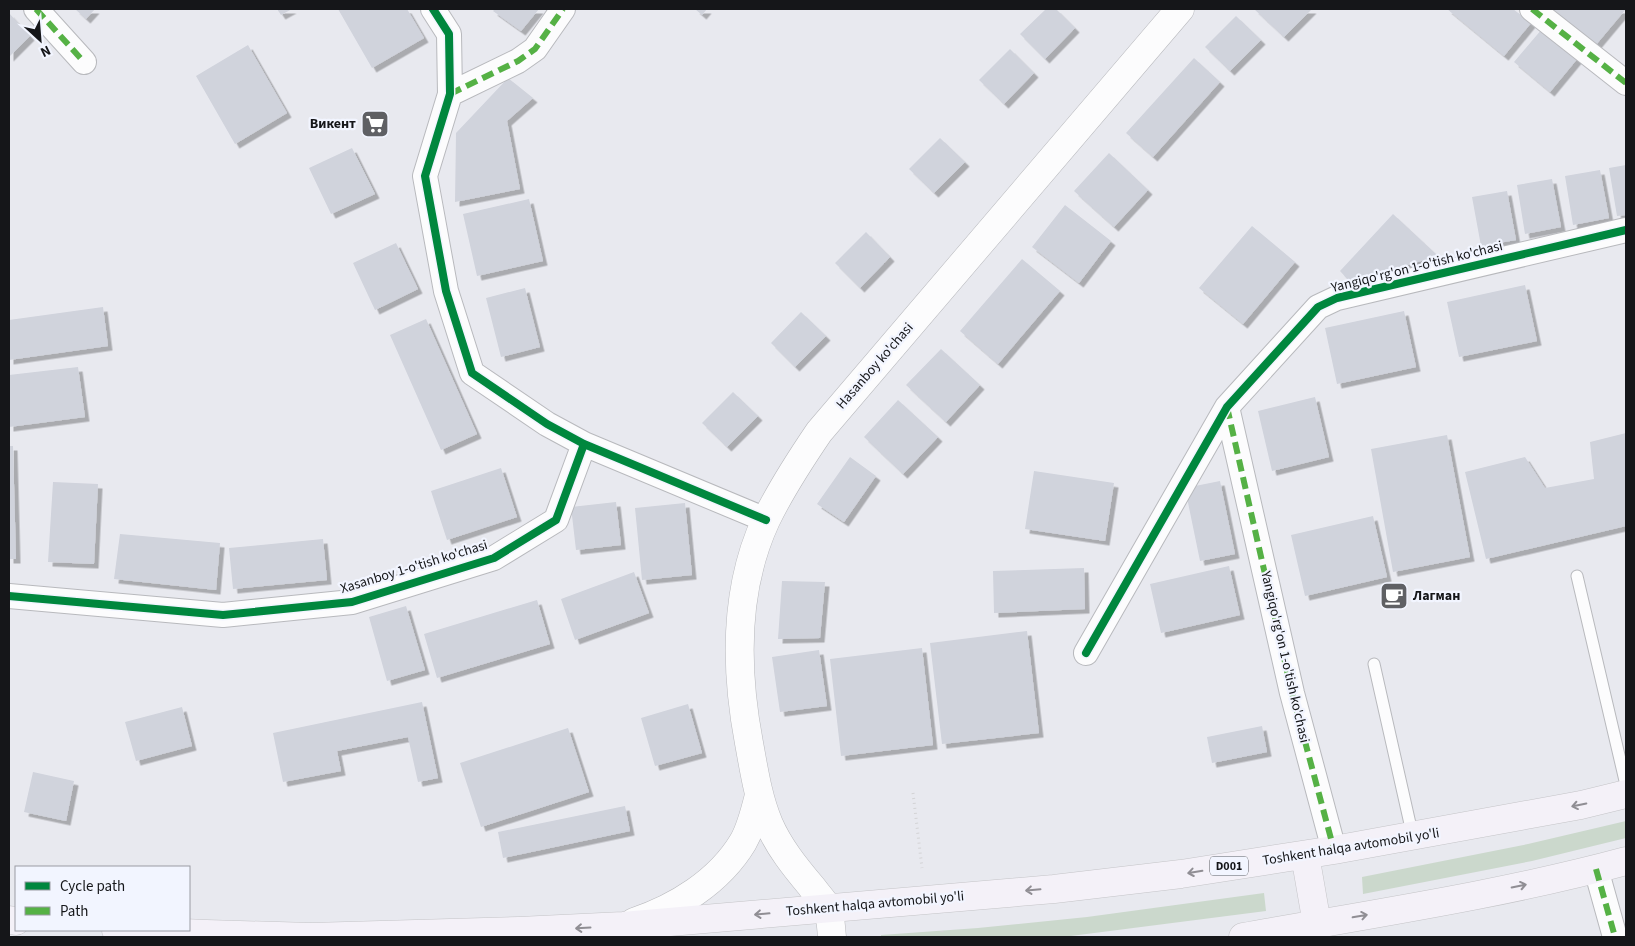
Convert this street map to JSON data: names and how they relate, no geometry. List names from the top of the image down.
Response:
{
  "streets": {
    "highway": ["Toshkent halqa avtomobil yo'li", "D001"],
    "main road": ["Hasanboy ko'chasi"],
    "street": ["Yangiqo'rg'on 1-o'tish ko'chasi", "Xasanboy 1-o'tish ko'chasi"]
  },
  "crossings": [
    ["Yangiqo'rg'on 1-o'tish ko'chasi", "Toshkent halqa avtomobil yo'li"],
    ["Hasanboy ko'chasi", "Toshkent halqa avtomobil yo'li"]
  ],
  "one_way": ["Toshkent halqa avtomobil yo'li"],
  "places": {
    "supermarket": ["Викент"],
    "cafe": ["Лагман"]
  },
  "legend": ["Cycle path", "Path"],
  "north": "bottom right"
}
